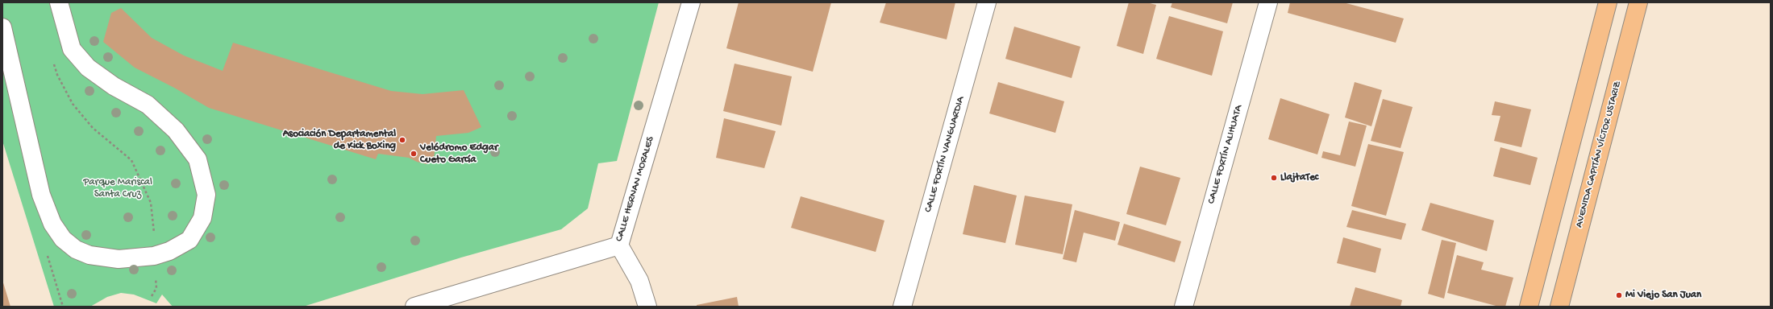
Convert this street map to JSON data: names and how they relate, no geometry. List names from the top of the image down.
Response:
{
  "streets": {
    "main road": ["AVENIDA CAPITÁN VÍCTOR USTARIZ"],
    "street": ["CALLE FORTÍN VANGUARDIA", "CALLE FORTÍN ALIHUATA", "CALLE HERNAN MORALES"]
  },
  "parks": ["Parque Mariscal Santa Cruz"],
  "places": [
    "Asociación Departamental de Kick Boxing",
    "Velódromo Edgar Cueto García",
    "LlajtaTec",
    "Mi Viejo San Juan"
  ]
}
